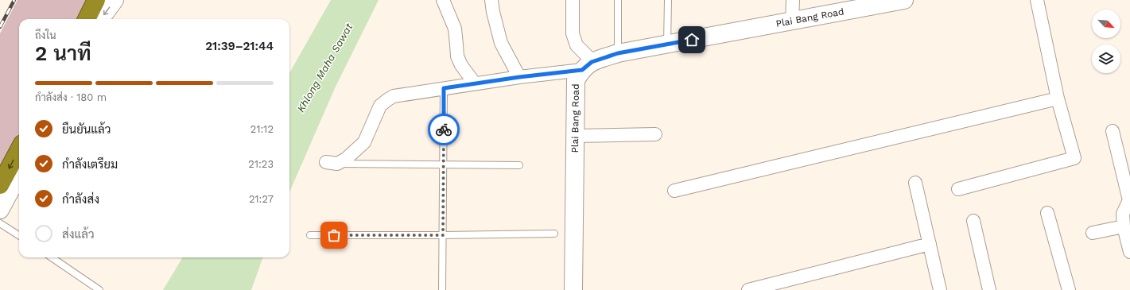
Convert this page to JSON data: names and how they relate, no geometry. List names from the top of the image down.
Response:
{
  "streets": {
    "street": ["Plai Bang Road"]
  },
  "water": ["Khlong Maha Sawat"],
  "north": "bottom right",
  "page": {
    "heading": ["2 นาที", "ถึงใน", "21:39–21:44"],
    "bar": "กำลังส่ง · 180 m",
    "list": [
      ["ยืนยันแล้ว", "21:12"],
      ["กำลังเตรียม", "21:23"],
      ["กำลังส่ง", "21:27"],
      "ส่งแล้ว"
    ]
  }
}
